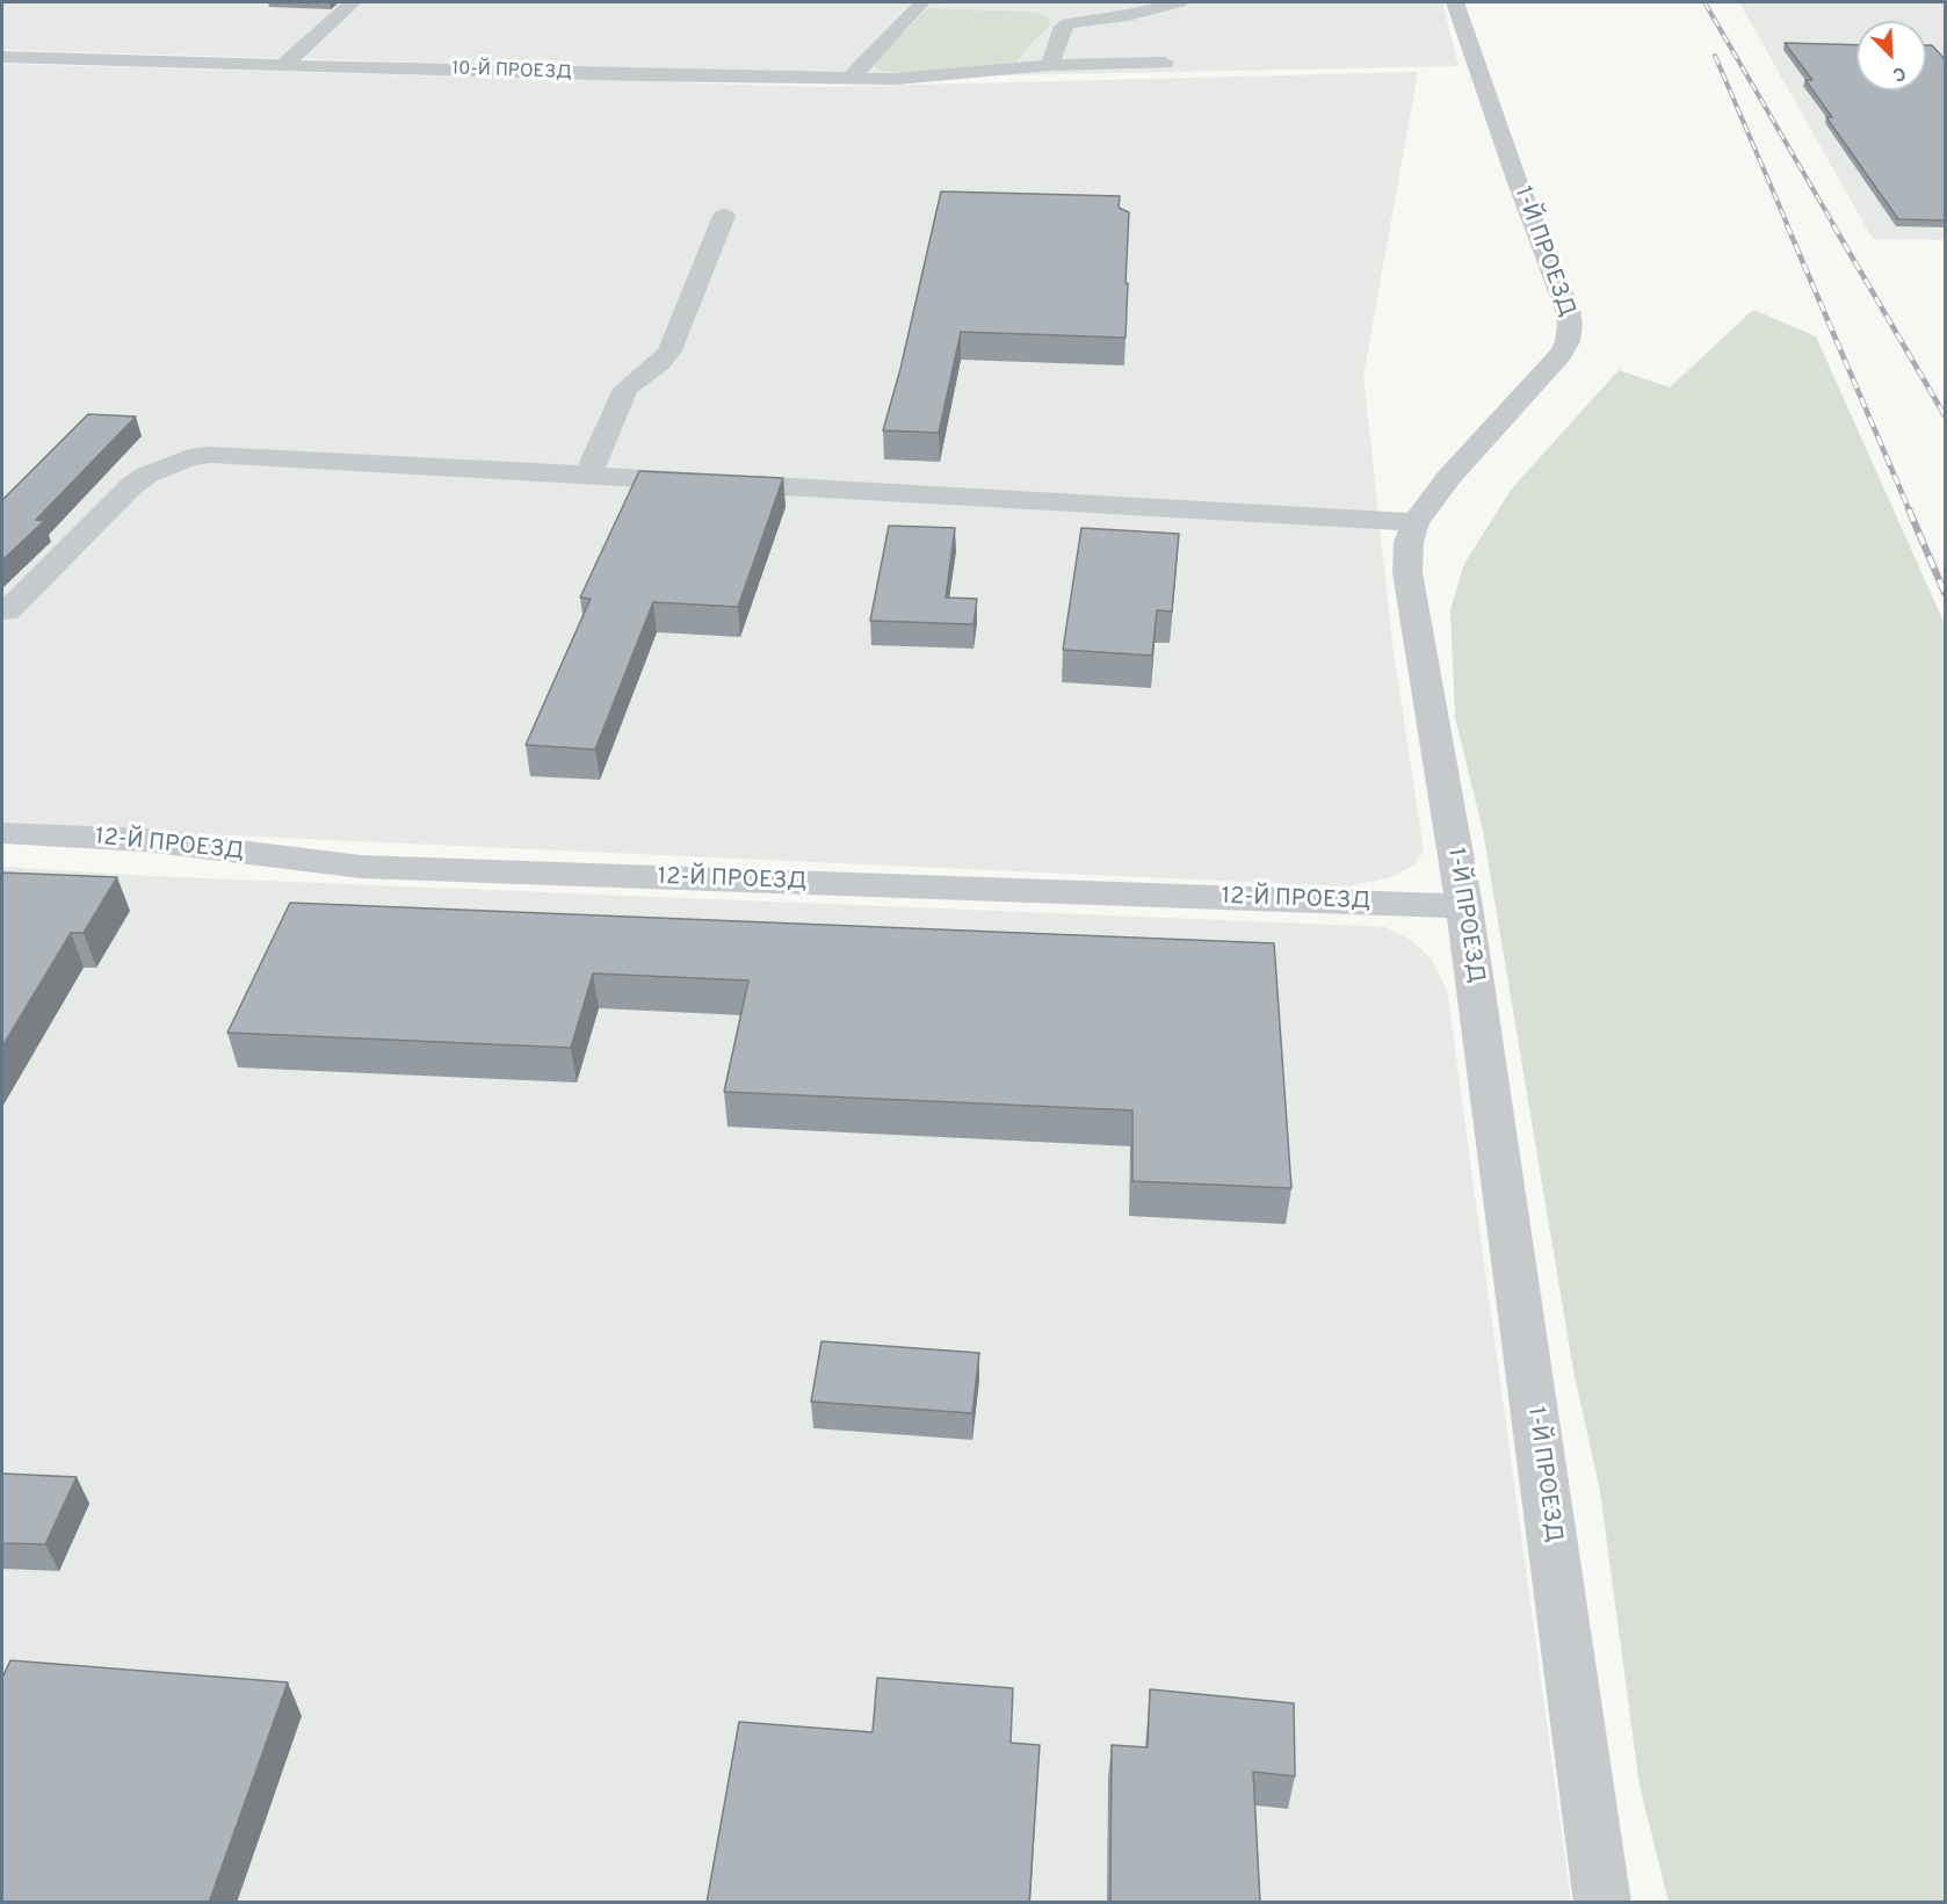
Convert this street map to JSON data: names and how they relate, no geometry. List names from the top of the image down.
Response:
{
  "streets": {
    "street": ["10-Й ПРОЕЗД", "1-Й ПРОЕЗД", "12-Й ПРОЕЗД"]
  },
  "crossings": [
    ["1-Й ПРОЕЗД", "12-Й ПРОЕЗД"]
  ],
  "north": "bottom right"
}
